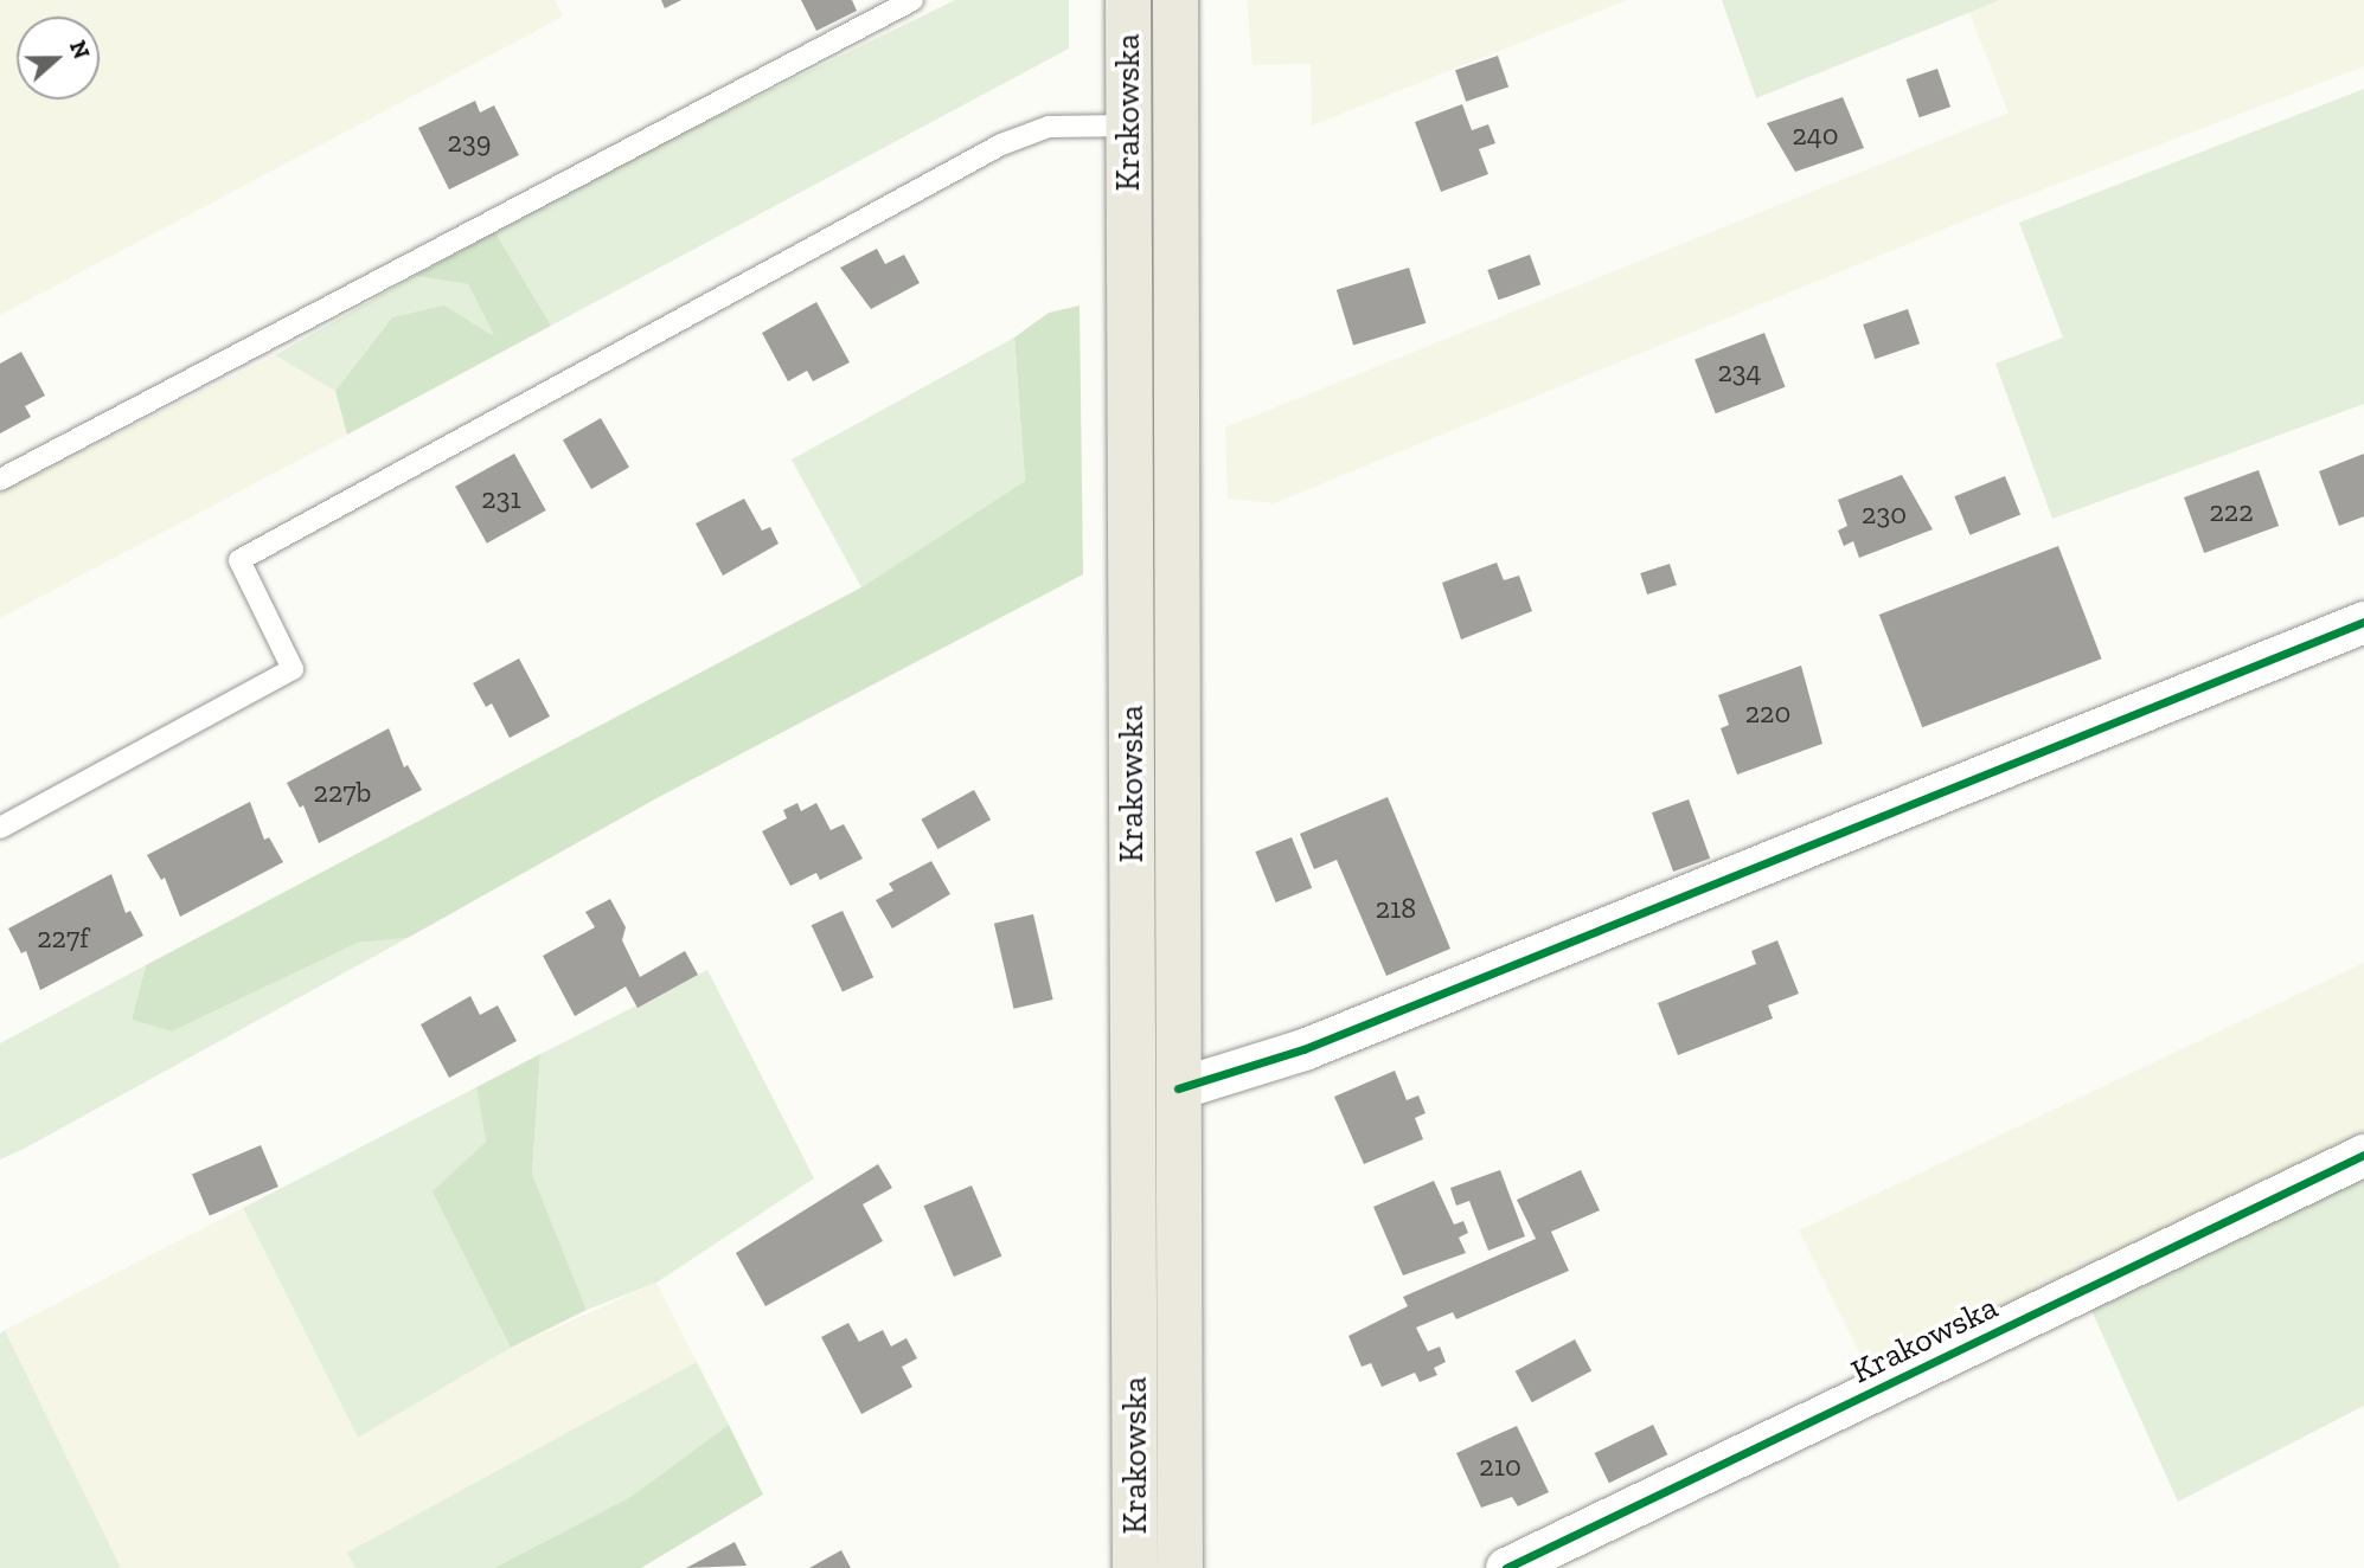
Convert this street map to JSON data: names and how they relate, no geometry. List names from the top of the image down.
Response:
{
  "streets": {
    "main road": ["Krakowska"]
  },
  "house_numbers": [
    "240",
    "239",
    "234",
    "231",
    "222",
    "230",
    "220",
    "227b",
    "218",
    "227f",
    "210"
  ],
  "north": "right"
}
